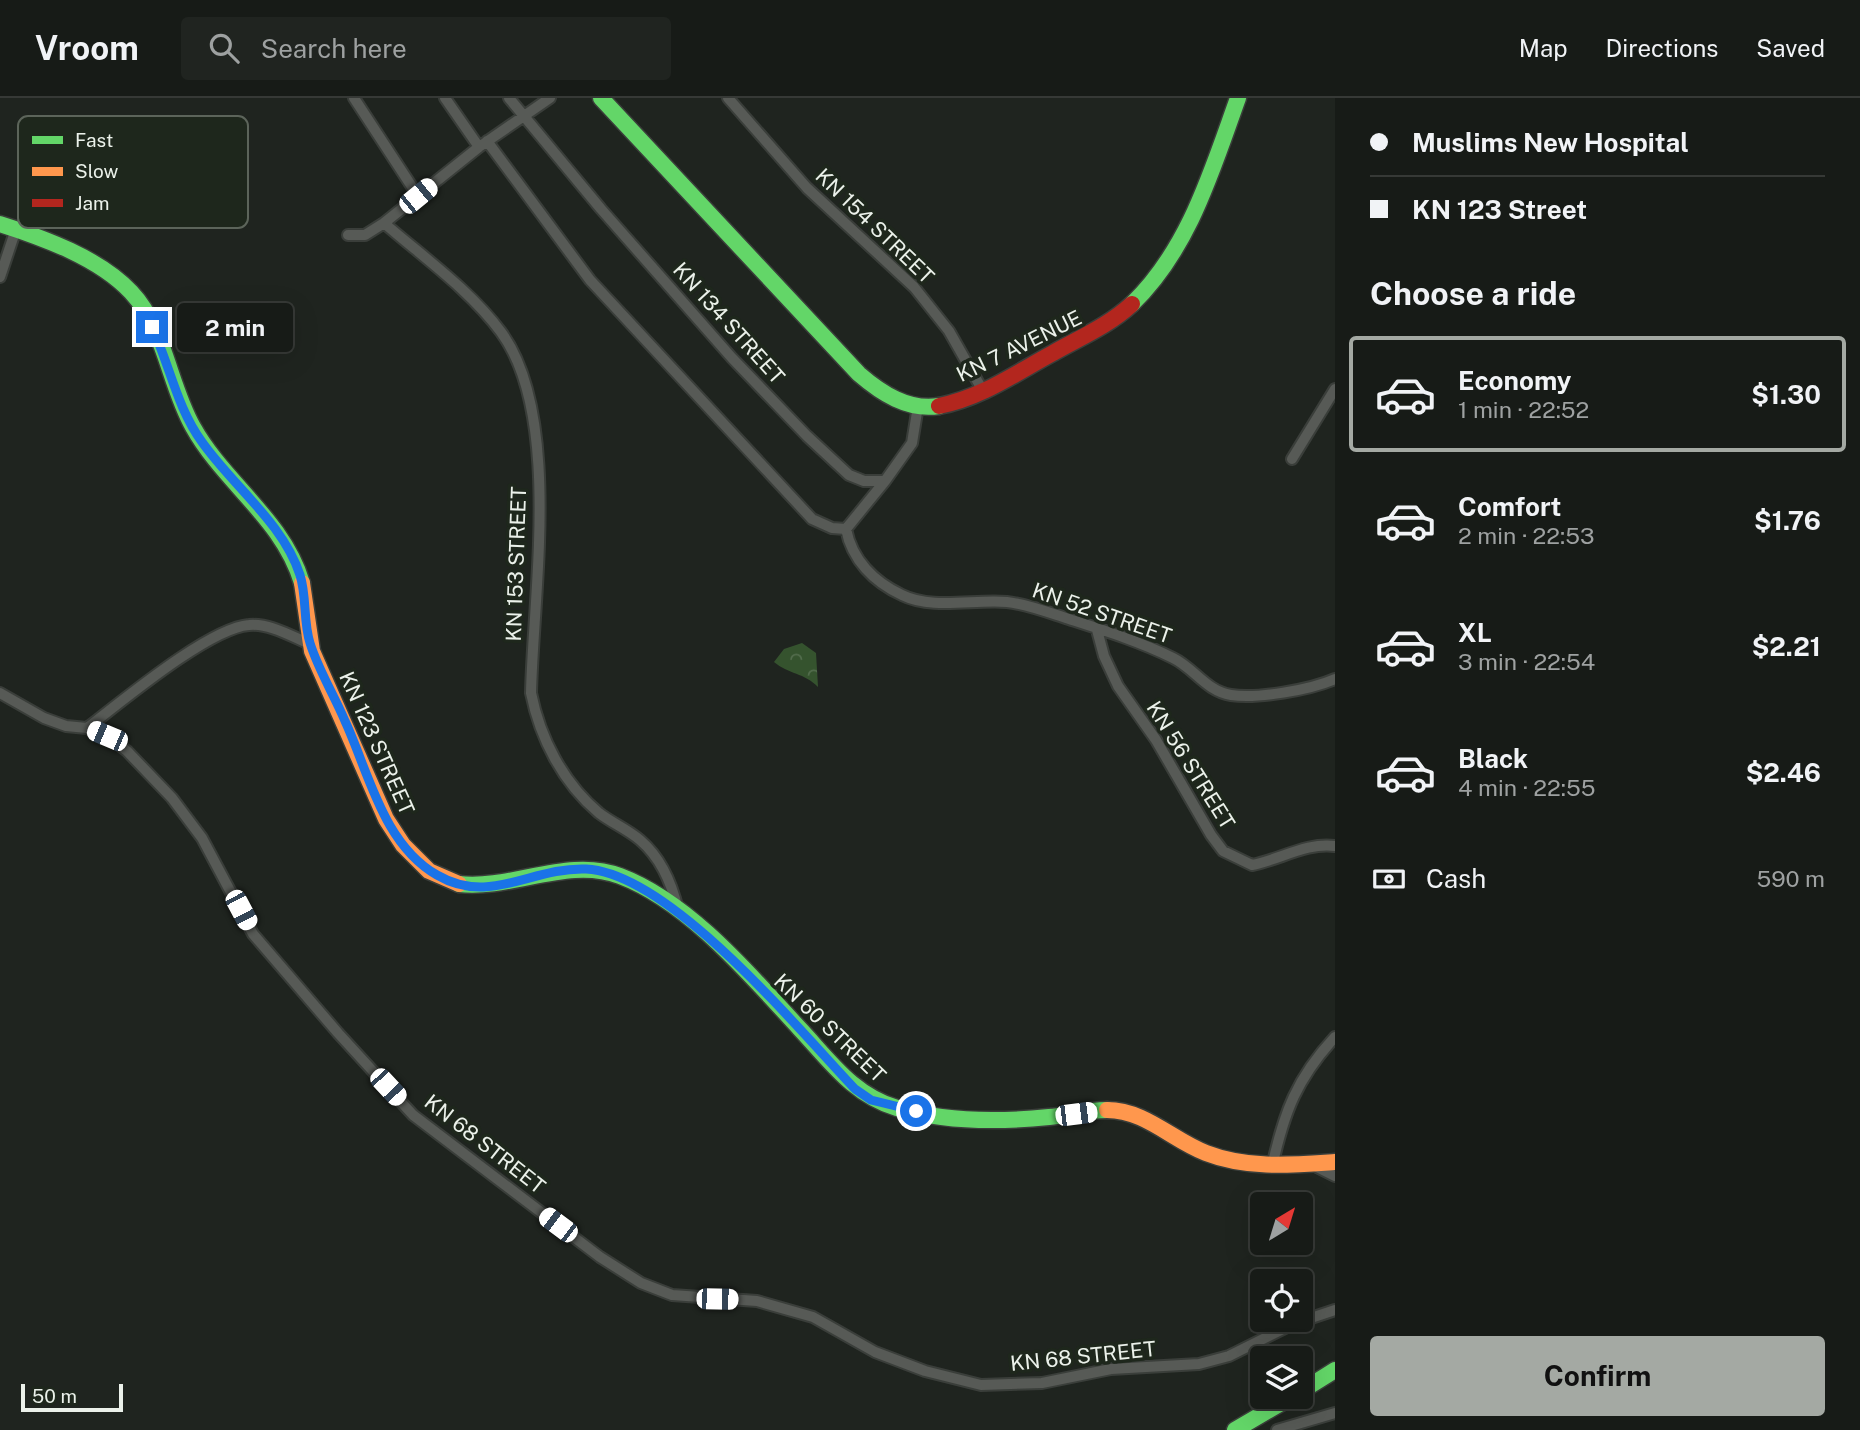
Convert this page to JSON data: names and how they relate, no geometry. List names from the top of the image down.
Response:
{
  "streets": {
    "main road": ["KN 7 AVENUE", "KN 123 STREET", "KN 60 STREET"],
    "street": [
      "KN 154 STREET",
      "KN 134 STREET",
      "KN 153 STREET",
      "KN 52 STREET",
      "KN 56 STREET",
      "KN 68 STREET"
    ]
  },
  "crossings": [
    ["KN 154 STREET", "KN 7 AVENUE"],
    ["KN 153 STREET", "KN 60 STREET"],
    ["KN 52 STREET", "KN 56 STREET"],
    ["KN 123 STREET", "KN 60 STREET"]
  ],
  "legend": ["Fast", "Slow", "Jam"],
  "scale_bar": "50 m",
  "north": "top right",
  "page": {
    "header": "Vroom",
    "search": "Search here",
    "nav": ["Map", "Directions", "Saved"],
    "banner": ["Muslims New Hospital", "KN 123 Street"],
    "heading": "Choose a ride",
    "bubble": "2 min",
    "list": [
      {
        "name": "Economy",
        "note": "1 min · 22:52",
        "value": "$1.30"
      },
      {
        "name": "Comfort",
        "note": "2 min · 22:53",
        "value": "$1.76"
      },
      {
        "name": "XL",
        "note": "3 min · 22:54",
        "value": "$2.21"
      },
      {
        "name": "Black",
        "note": "4 min · 22:55",
        "value": "$2.46"
      }
    ],
    "pay": ["Cash", "590 m"],
    "buttons": "Confirm",
    "scale": "50 m"
  }
}
